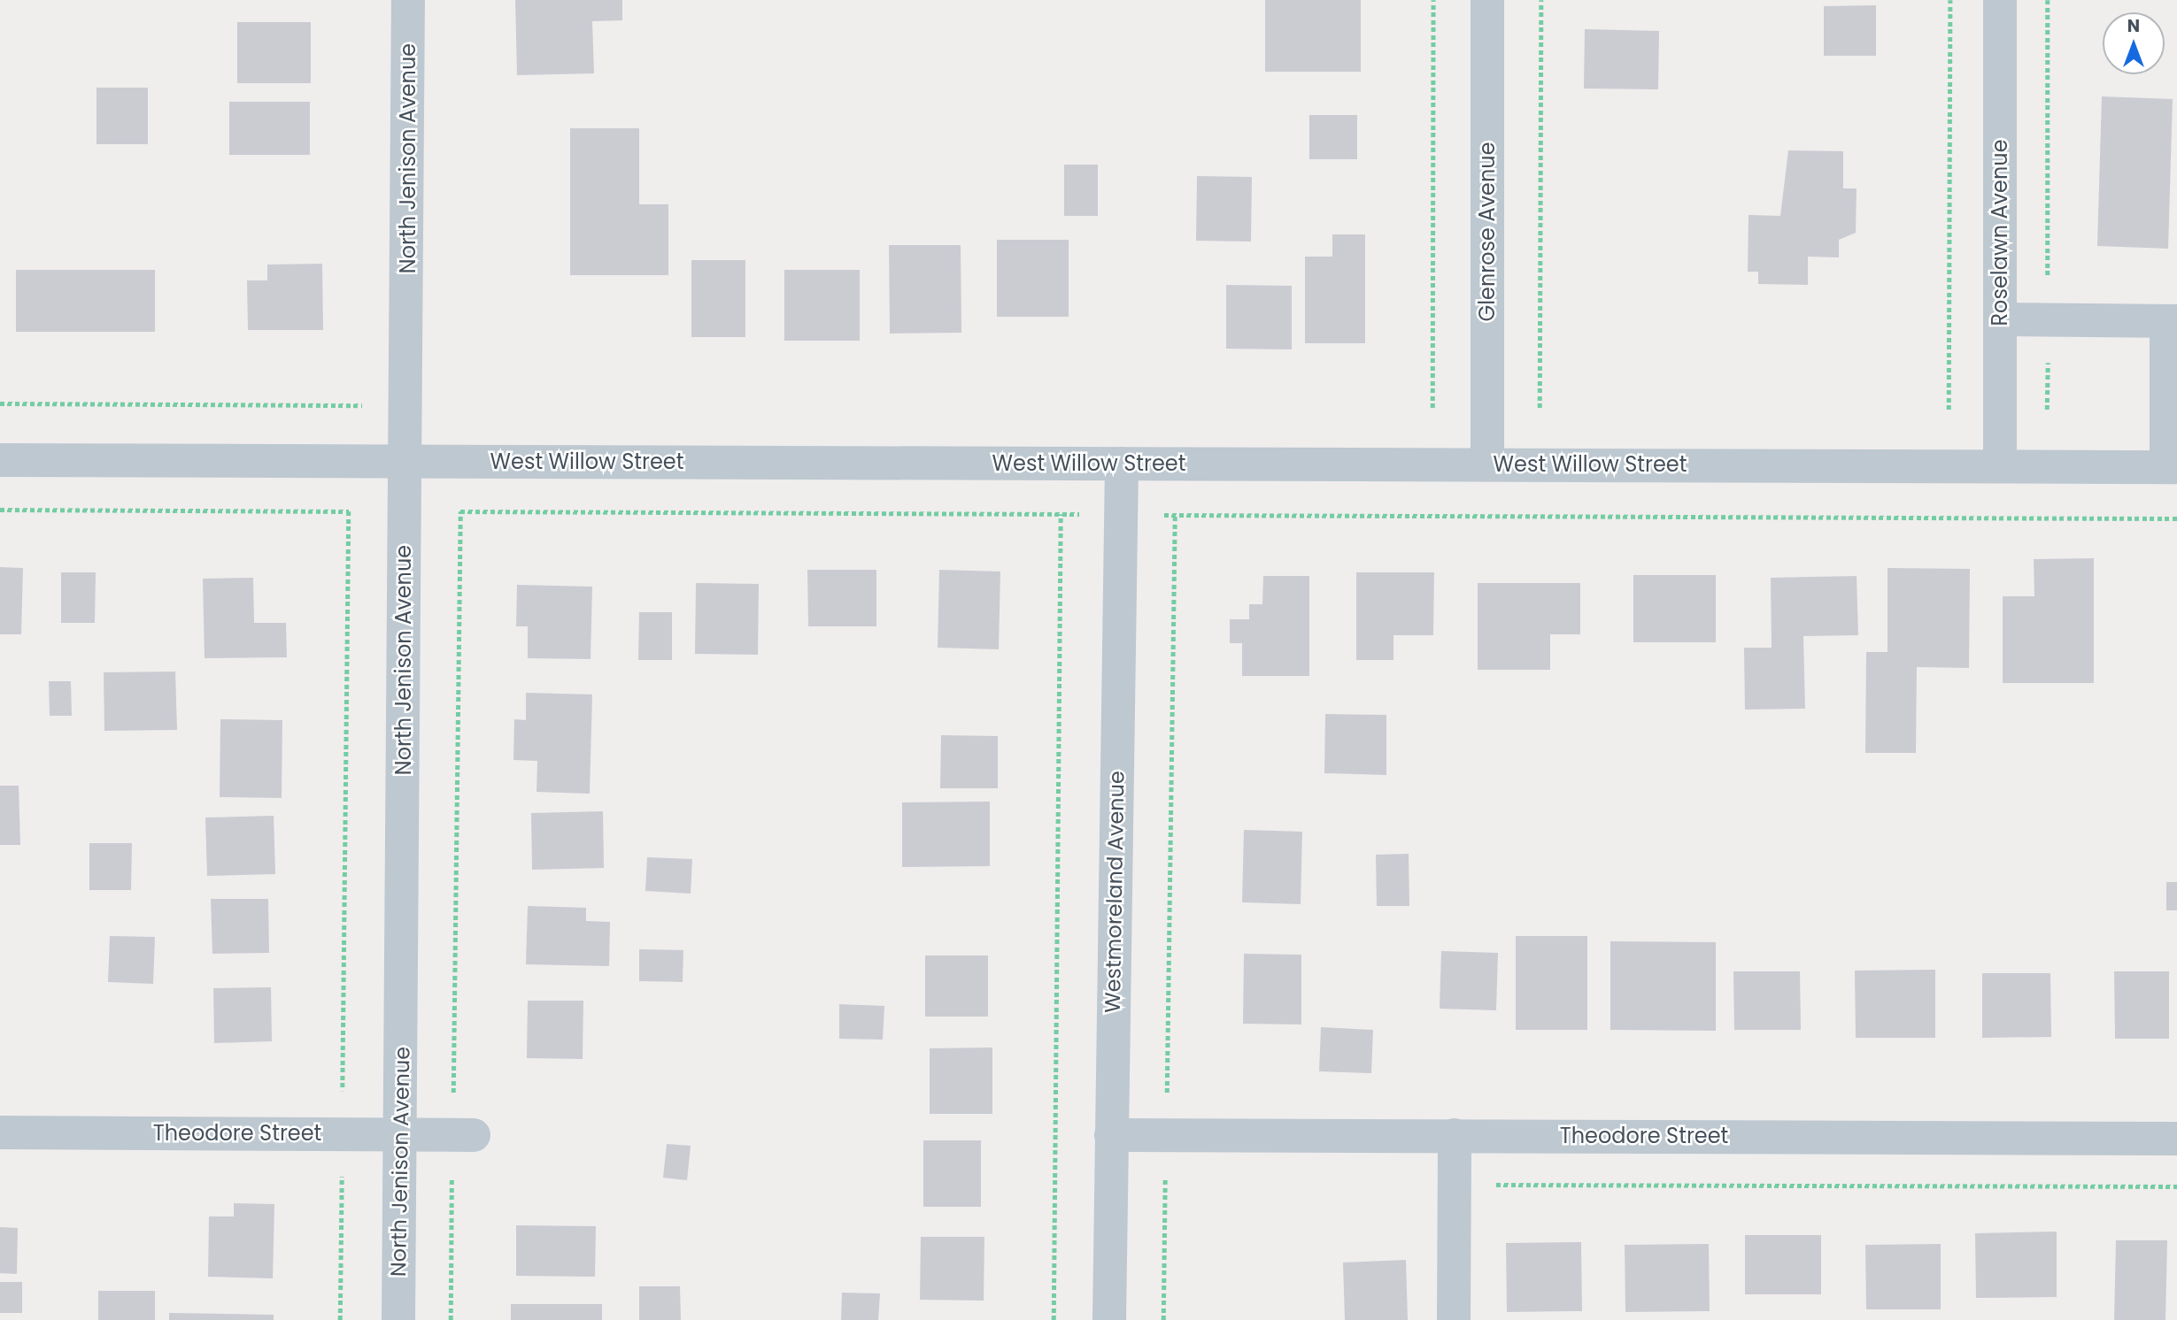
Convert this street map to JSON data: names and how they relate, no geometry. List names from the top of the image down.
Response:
{
  "streets": {
    "street": [
      "North Jenison Avenue",
      "Glenrose Avenue",
      "Roselawn Avenue",
      "West Willow Street",
      "Westmoreland Avenue",
      "Theodore Street"
    ]
  },
  "crossings": [
    ["North Jenison Avenue", "West Willow Street"],
    ["North Jenison Avenue", "Theodore Street"],
    ["Glenrose Avenue", "West Willow Street"],
    ["Roselawn Avenue", "West Willow Street"],
    ["West Willow Street", "Westmoreland Avenue"],
    ["Westmoreland Avenue", "Theodore Street"]
  ],
  "north": "top"
}
